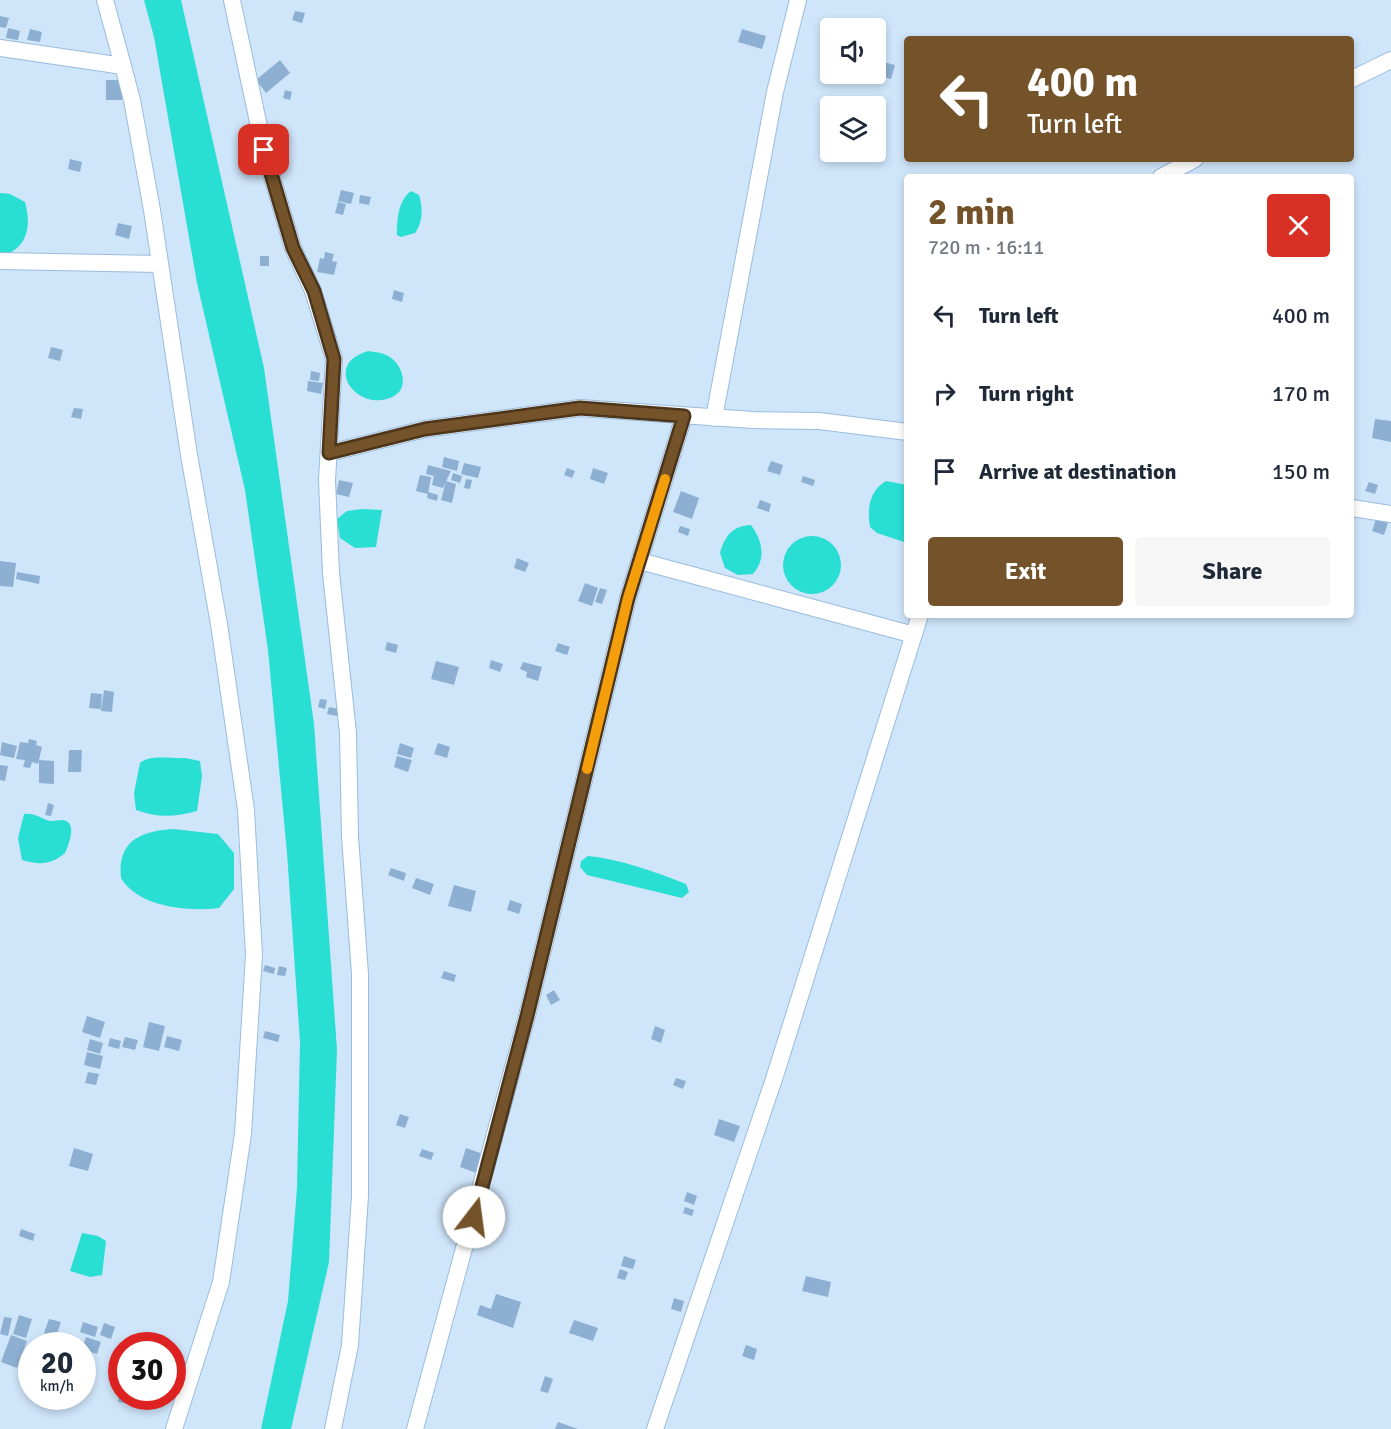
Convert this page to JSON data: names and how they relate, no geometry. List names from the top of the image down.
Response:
{
  "page": {
    "turn": ["400 m", "Turn left"],
    "heading": ["2 min", "720 m · 16:11"],
    "list": [
      {
        "name": "Turn left",
        "value": "400 m"
      },
      {
        "name": "Turn right",
        "value": "170 m"
      },
      {
        "name": "Arrive at destination",
        "value": "150 m"
      }
    ],
    "buttons": ["Exit", "Share"],
    "speed": "20 km/h",
    "limit": "30"
  }
}
